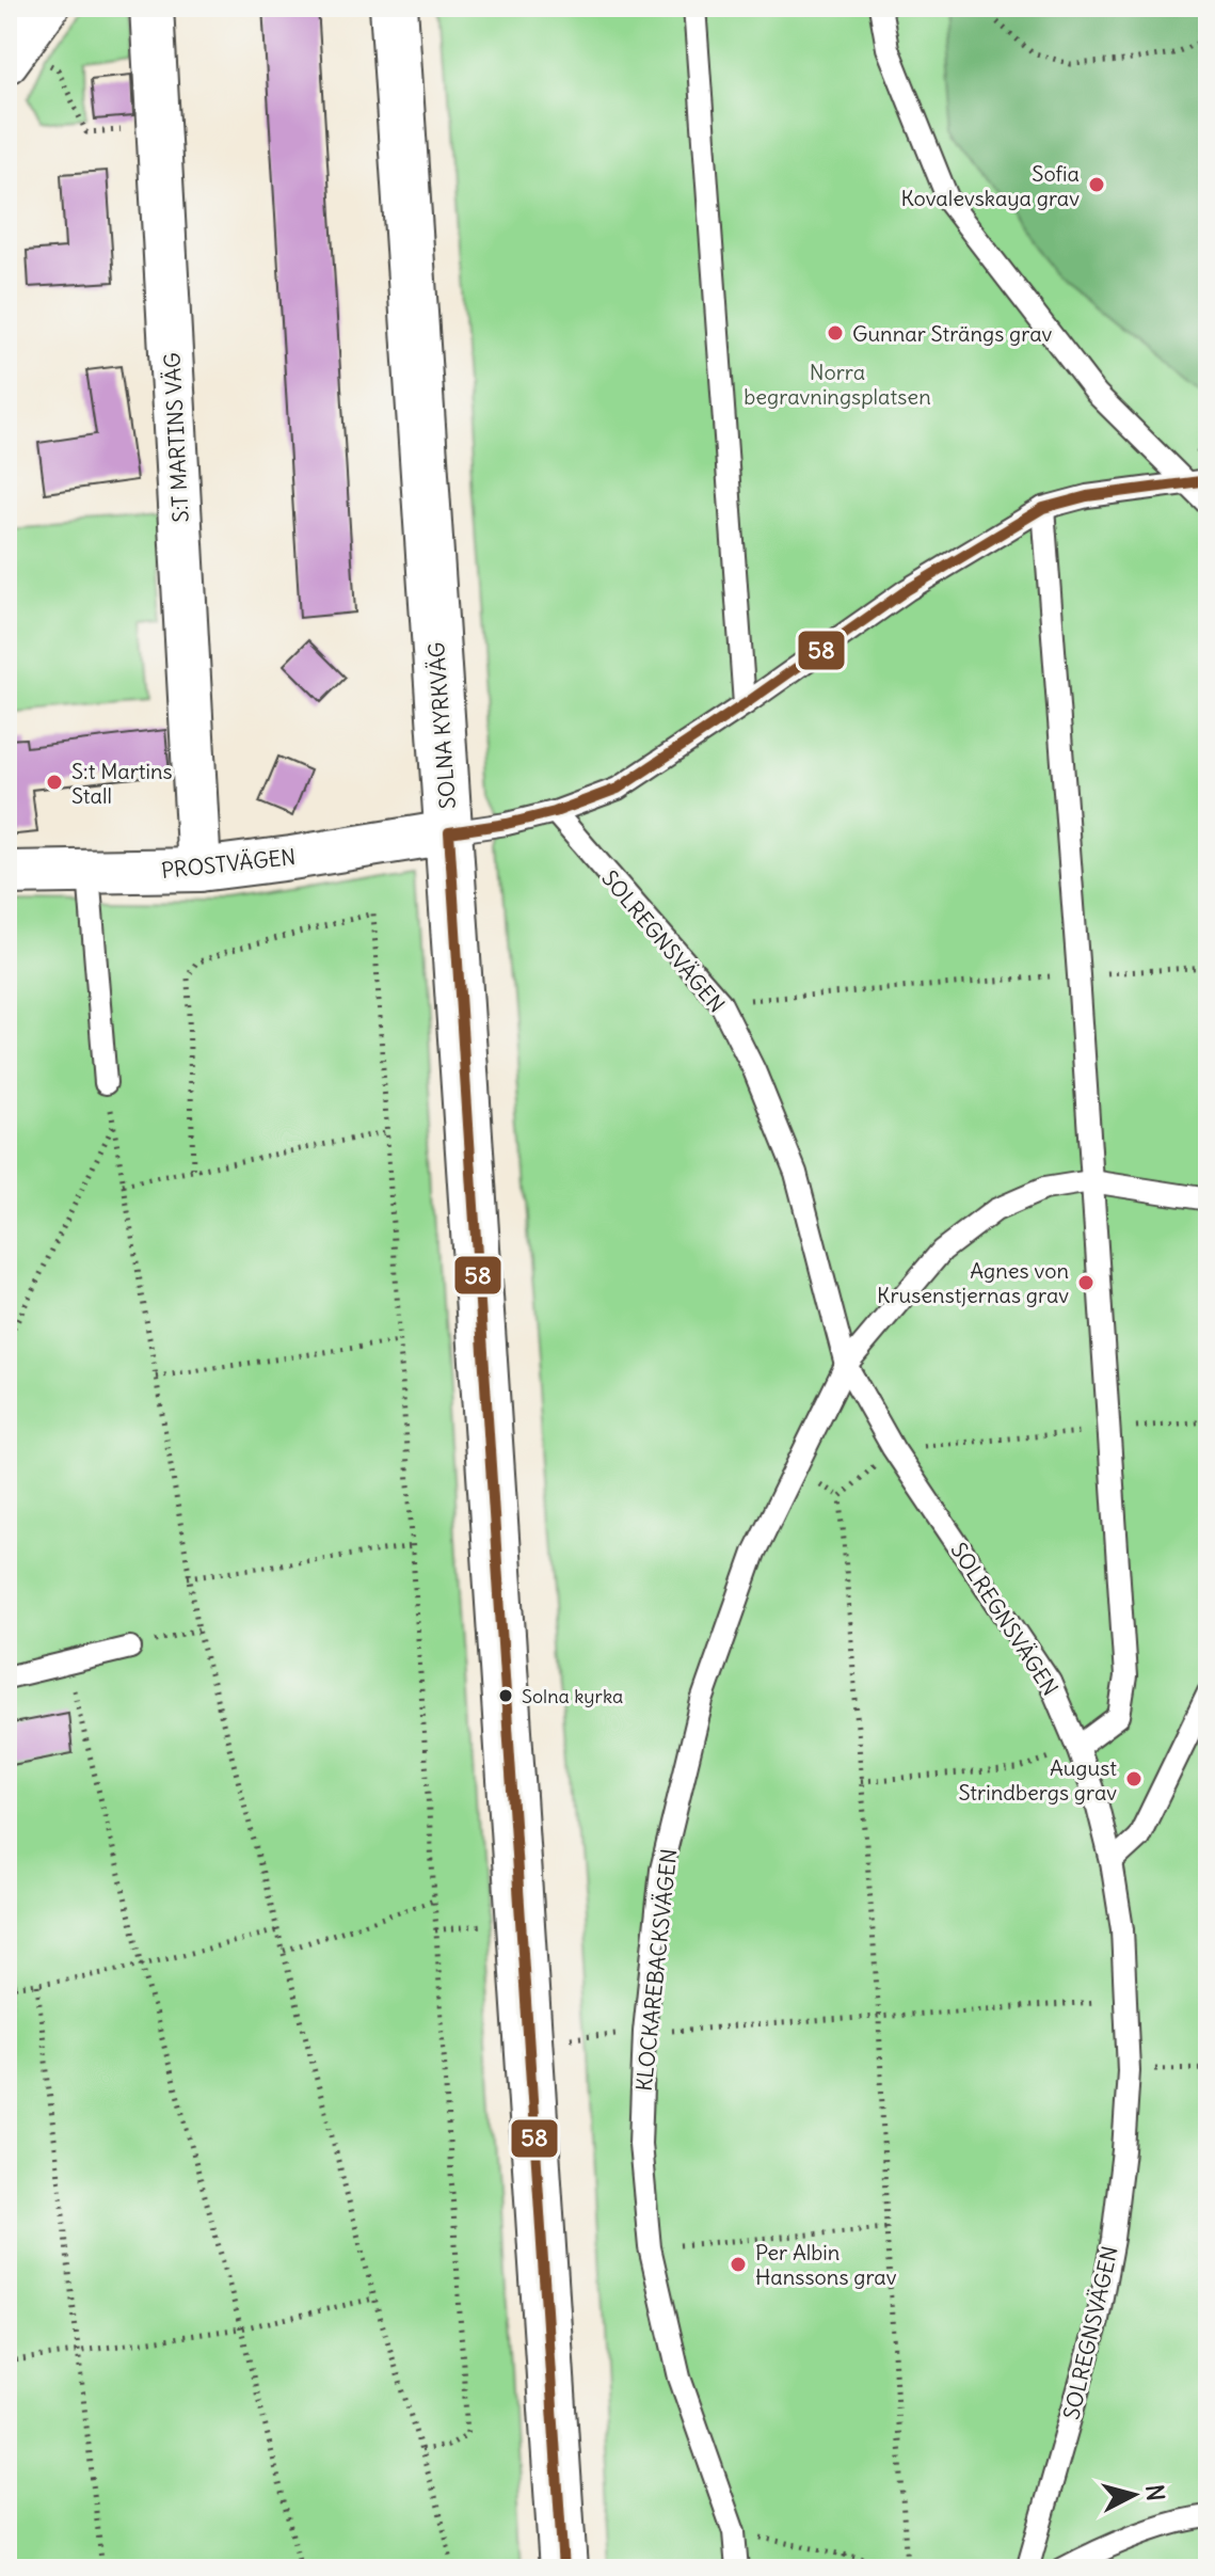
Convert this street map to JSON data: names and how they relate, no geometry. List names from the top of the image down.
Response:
{
  "streets": {
    "street": ["S:T MARTINS VÄG", "SOLNA KYRKVÄG", "PROSTVÄGEN"],
    "lane": ["SOLREGNSVÄGEN", "KLOCKAREBACKSVÄGEN"]
  },
  "crossings": [
    ["S:T MARTINS VÄG", "PROSTVÄGEN"],
    ["SOLNA KYRKVÄG", "PROSTVÄGEN"],
    ["SOLREGNSVÄGEN", "KLOCKAREBACKSVÄGEN"]
  ],
  "parks": ["Norra begravningsplatsen"],
  "places": [
    "Sofia Kovalevskaya grav",
    "Gunnar Strängs grav",
    "S:t Martins Stall",
    "Agnes von Krusenstjernas grav",
    "Solna kyrka",
    "August Strindbergs grav",
    "Per Albin Hanssons grav"
  ],
  "lines": ["transit line 58"],
  "north": "right"
}
